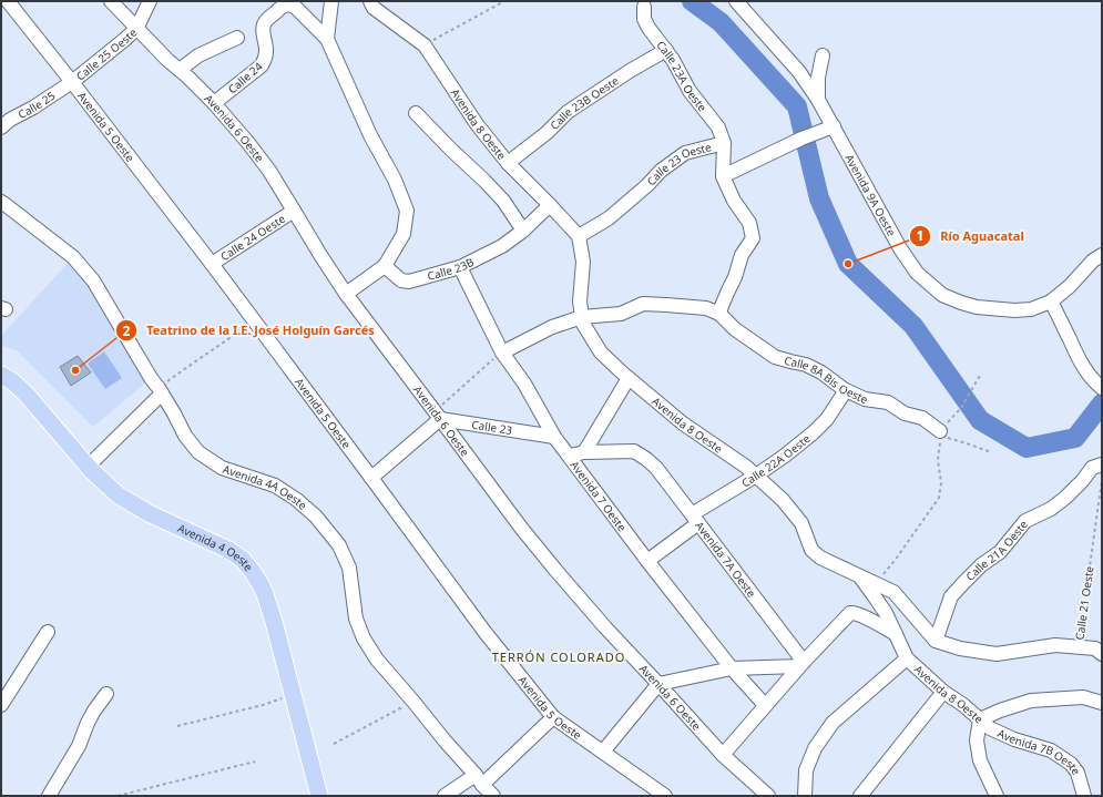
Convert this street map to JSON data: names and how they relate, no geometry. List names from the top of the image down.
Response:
{
  "streets": {
    "main road": ["Avenida 4 Oeste"],
    "street": [
      "Calle 25 Oeste",
      "Calle 23A Oeste",
      "Calle 24",
      "Calle 25",
      "Calle 23B Oeste",
      "Avenida 8 Oeste",
      "Avenida 5 Oeste",
      "Avenida 6 Oeste",
      "Calle 23 Oeste",
      "Avenida 9A Oeste",
      "Calle 24 Oeste",
      "Calle 23B",
      "Calle 8A Bis Oeste",
      "Calle 23",
      "Calle 22A Oeste",
      "Avenida 4A Oeste",
      "Avenida 7 Oeste",
      "Calle 21A Oeste",
      "Avenida 7A Oeste",
      "Avenida 7B Oeste"
    ],
    "path": ["Calle 21 Oeste"]
  },
  "crossings": [
    ["Calle 25 Oeste", "Calle 25"],
    ["Calle 25 Oeste", "Avenida 5 Oeste"],
    ["Calle 25 Oeste", "Avenida 6 Oeste"],
    ["Calle 23A Oeste", "Calle 23B Oeste"],
    ["Calle 23A Oeste", "Calle 23 Oeste"],
    ["Calle 24", "Avenida 6 Oeste"],
    ["Calle 25", "Avenida 5 Oeste"],
    ["Calle 23B Oeste", "Avenida 8 Oeste"],
    ["Avenida 8 Oeste", "Calle 23 Oeste"],
    ["Avenida 8 Oeste", "Calle 23B"],
    ["Avenida 8 Oeste", "Calle 22A Oeste"],
    ["Avenida 8 Oeste", "Avenida 7B Oeste"],
    ["Avenida 5 Oeste", "Calle 24 Oeste"],
    ["Avenida 6 Oeste", "Calle 24 Oeste"],
    ["Avenida 6 Oeste", "Calle 23"],
    ["Calle 23B", "Avenida 7 Oeste"],
    ["Calle 8A Bis Oeste", "Calle 22A Oeste"],
    ["Calle 23", "Avenida 7 Oeste"],
    ["Calle 22A Oeste", "Avenida 7 Oeste"],
    ["Calle 22A Oeste", "Avenida 7A Oeste"]
  ],
  "districts": ["TERRÓN COLORADO"],
  "places": ["Río Aguacatal", "Teatrino de la I.E. José Holguín Garcés"]
}
